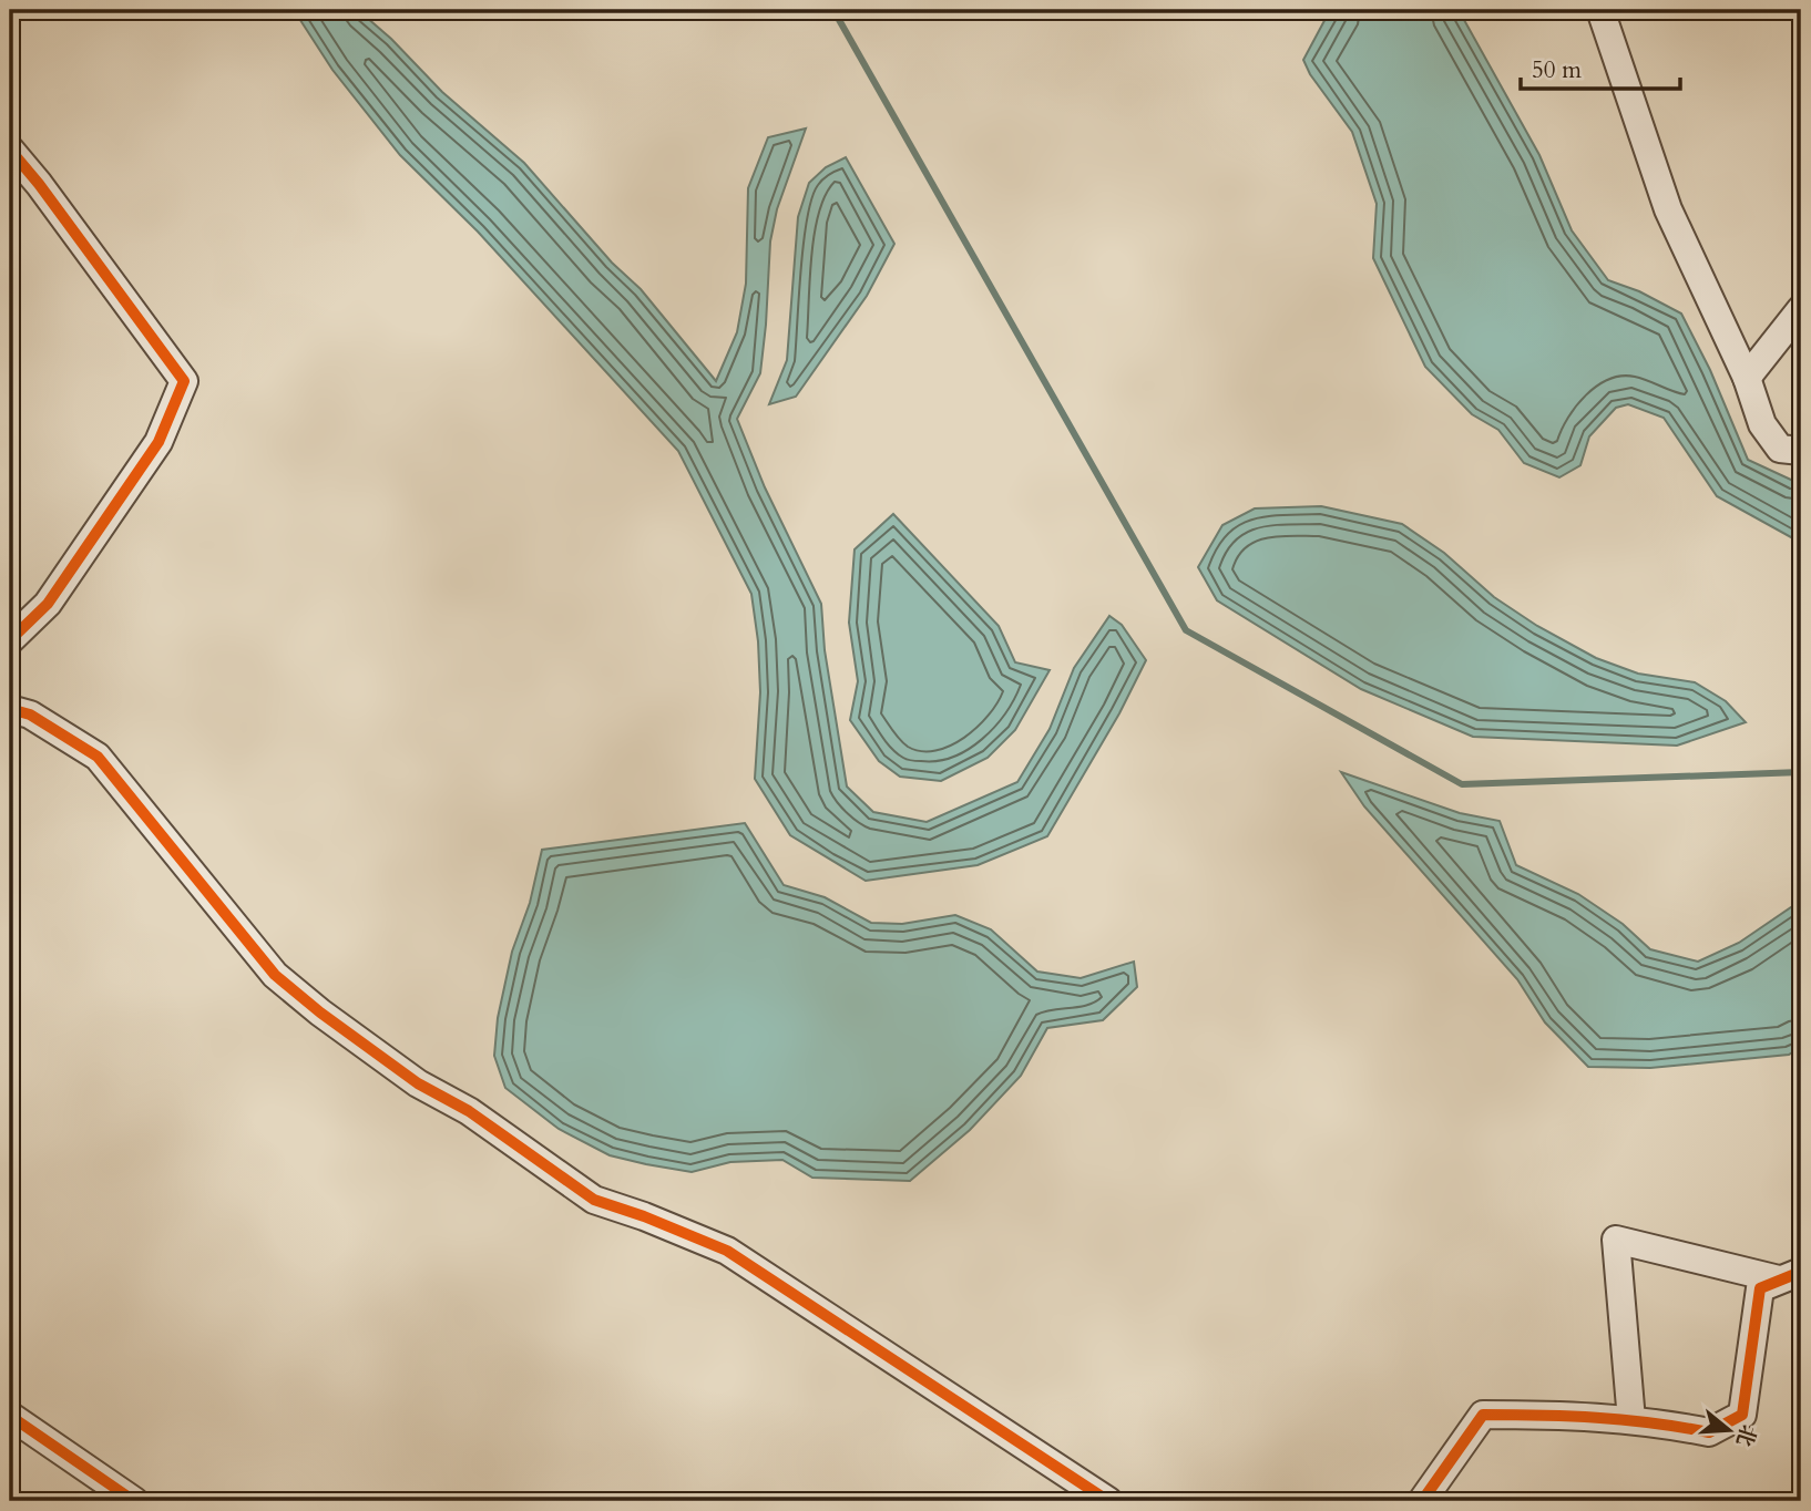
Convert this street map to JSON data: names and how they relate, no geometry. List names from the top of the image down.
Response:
{
  "scale_bar": "50 m",
  "north": "right"
}
